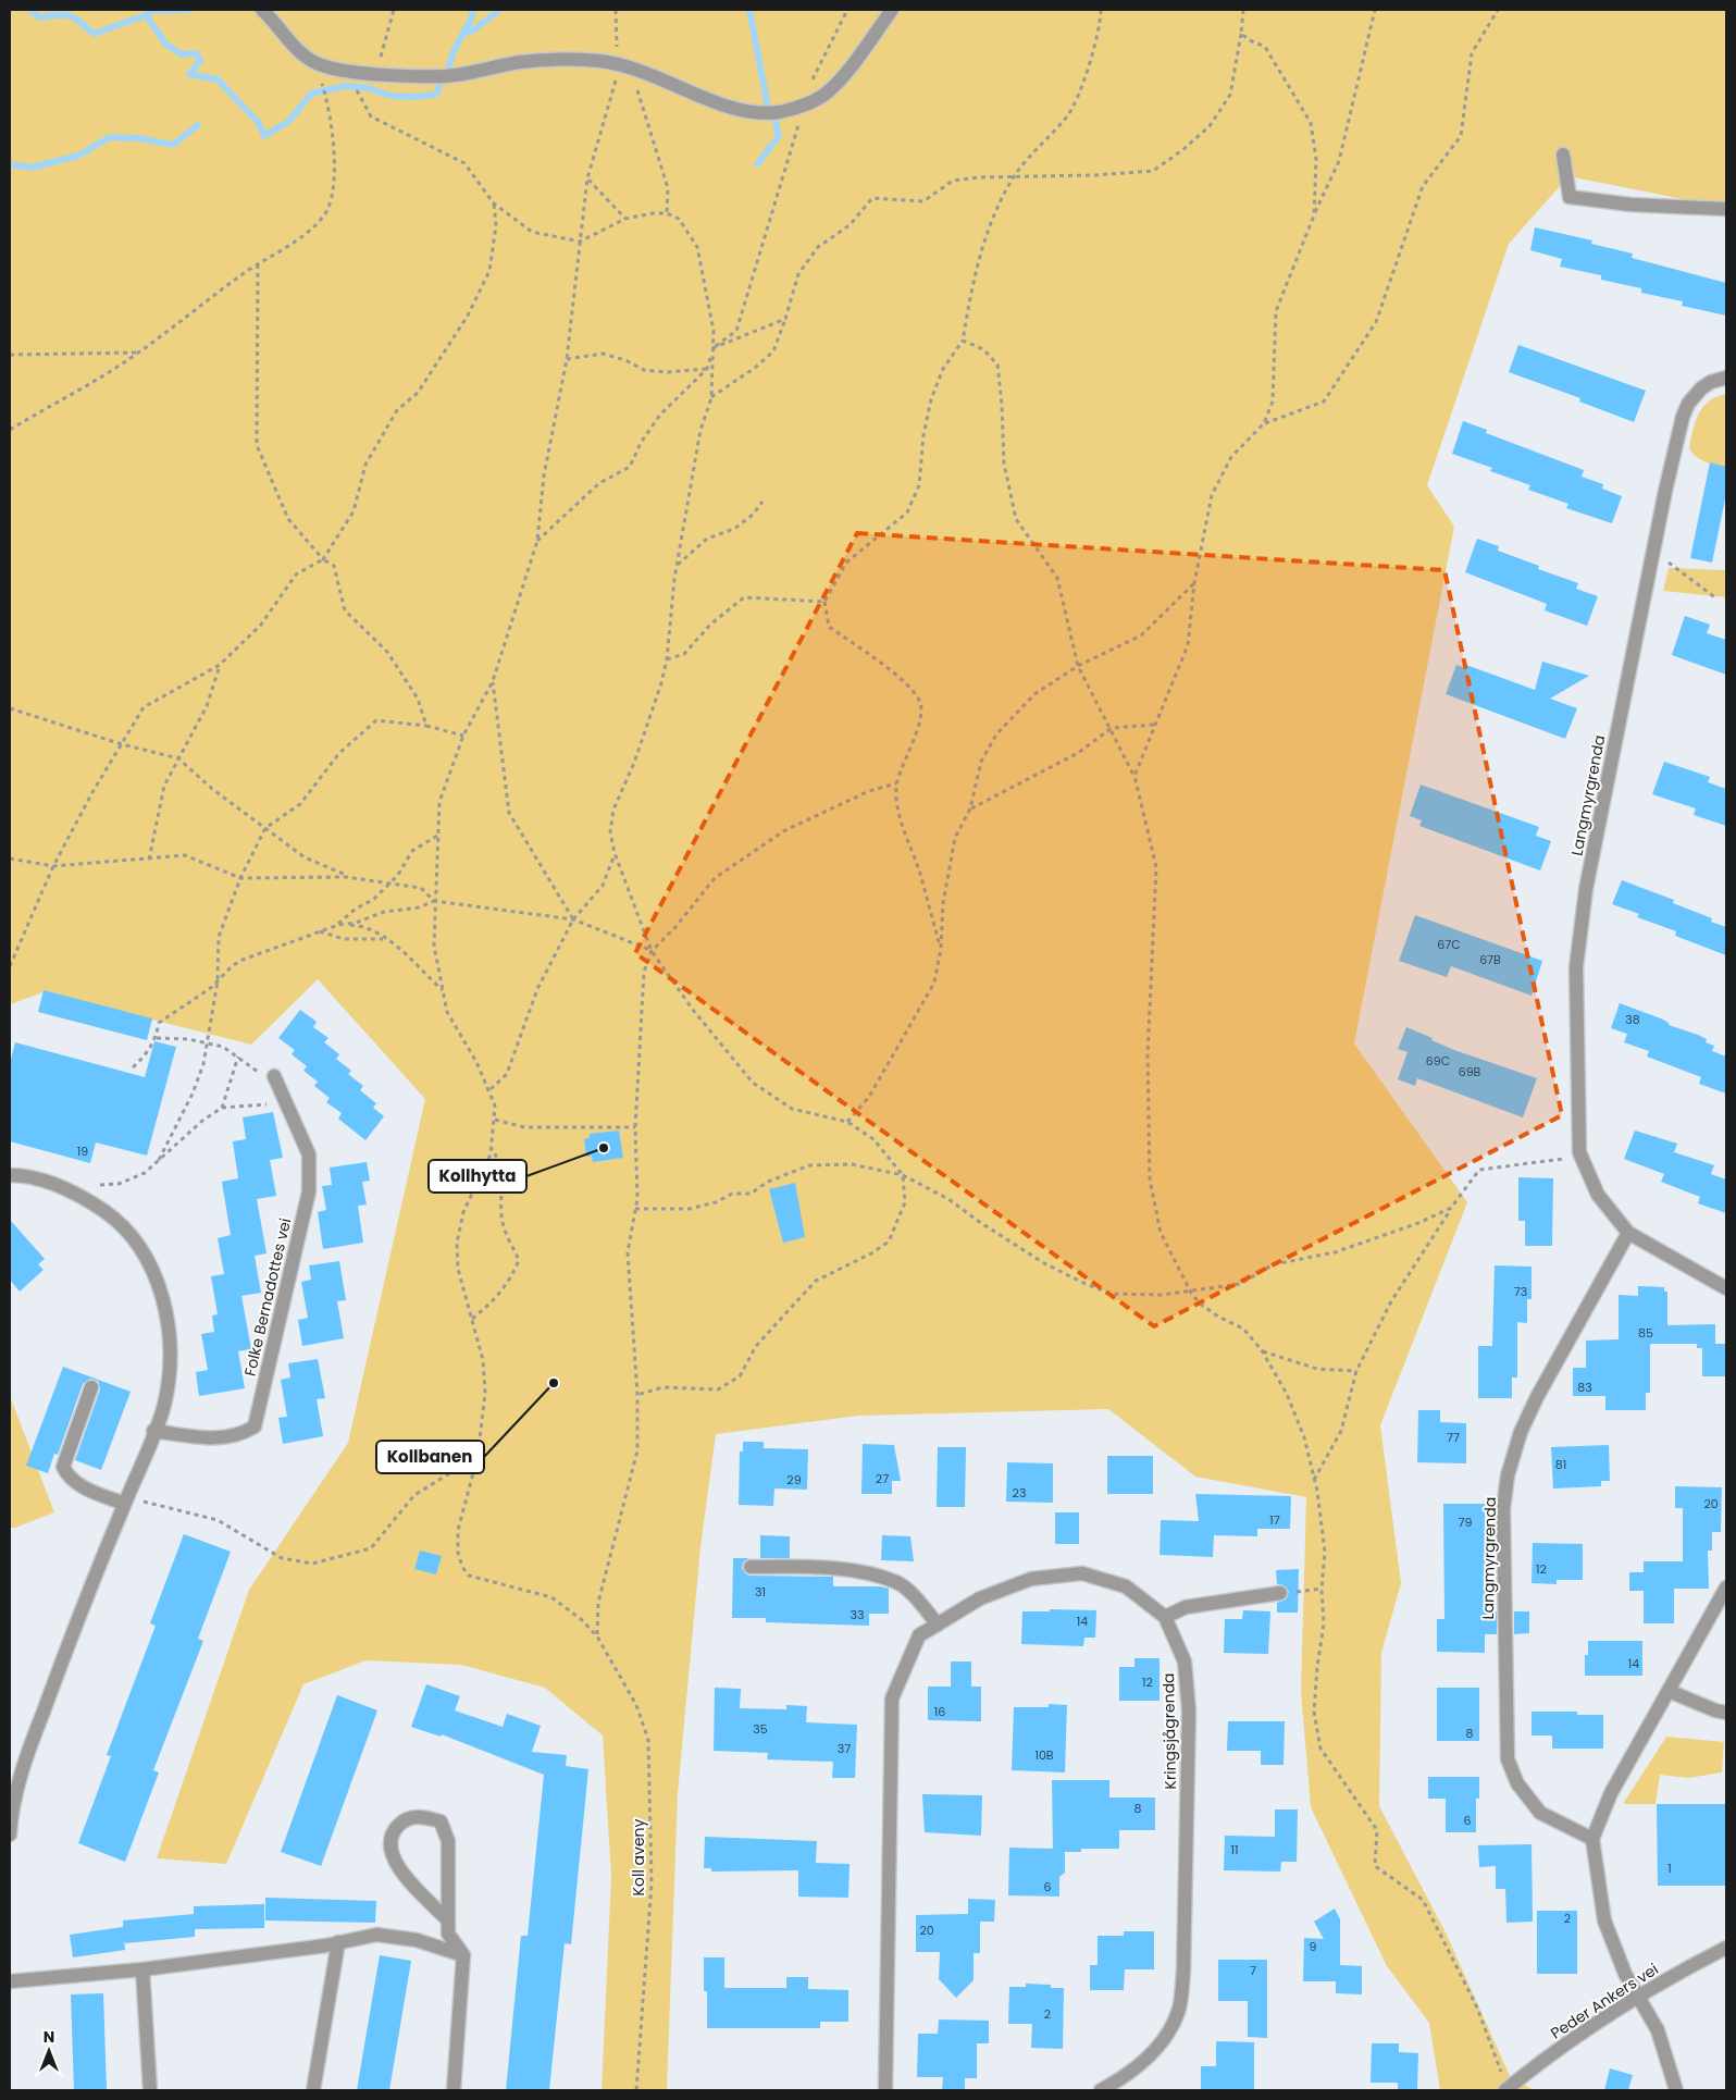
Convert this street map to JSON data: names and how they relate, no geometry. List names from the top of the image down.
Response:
{
  "streets": {
    "street": [
      "Langmyrgrenda",
      "Folke Bernadottes vei",
      "Kringsjågrenda",
      "Peder Ankers vei"
    ],
    "path": ["Koll aveny"]
  },
  "places": ["Kollhytta", "Kollbanen"],
  "house_numbers": [
    "67C",
    "67B",
    "38",
    "69C",
    "69B",
    "19",
    "73",
    "85",
    "83",
    "77",
    "81",
    "27",
    "29",
    "23",
    "20",
    "17",
    "79",
    "12",
    "31",
    "33",
    "14",
    "14",
    "12",
    "16",
    "35",
    "8",
    "37",
    "10B",
    "8",
    "6",
    "11",
    "1",
    "6",
    "2",
    "20",
    "9",
    "7",
    "2"
  ],
  "north": "top"
}
